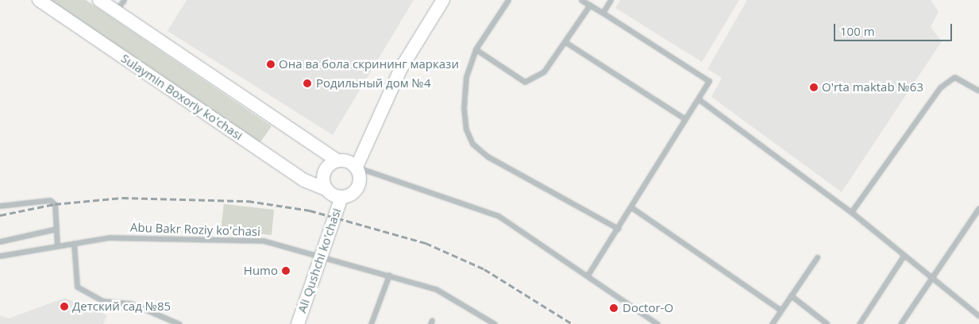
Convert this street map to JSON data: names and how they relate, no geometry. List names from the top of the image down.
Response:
{
  "streets": {
    "main road": ["Sulaymin Boxoriy ko'chasi", "Ali Qushchi ko'chasi"],
    "street": ["Abu Bakr Roziy ko'chasi"]
  },
  "crossings": [
    ["Sulaymin Boxoriy ko'chasi", "Ali Qushchi ko'chasi"],
    ["Abu Bakr Roziy ko'chasi", "Ali Qushchi ko'chasi"]
  ],
  "places": [
    "Она ва бола скрининг маркази",
    "Родильный дом №4",
    "O'rta maktab №63",
    "Humo",
    "Детский сад №85",
    "Doctor-O"
  ],
  "scale_bar": "100 m"
}
